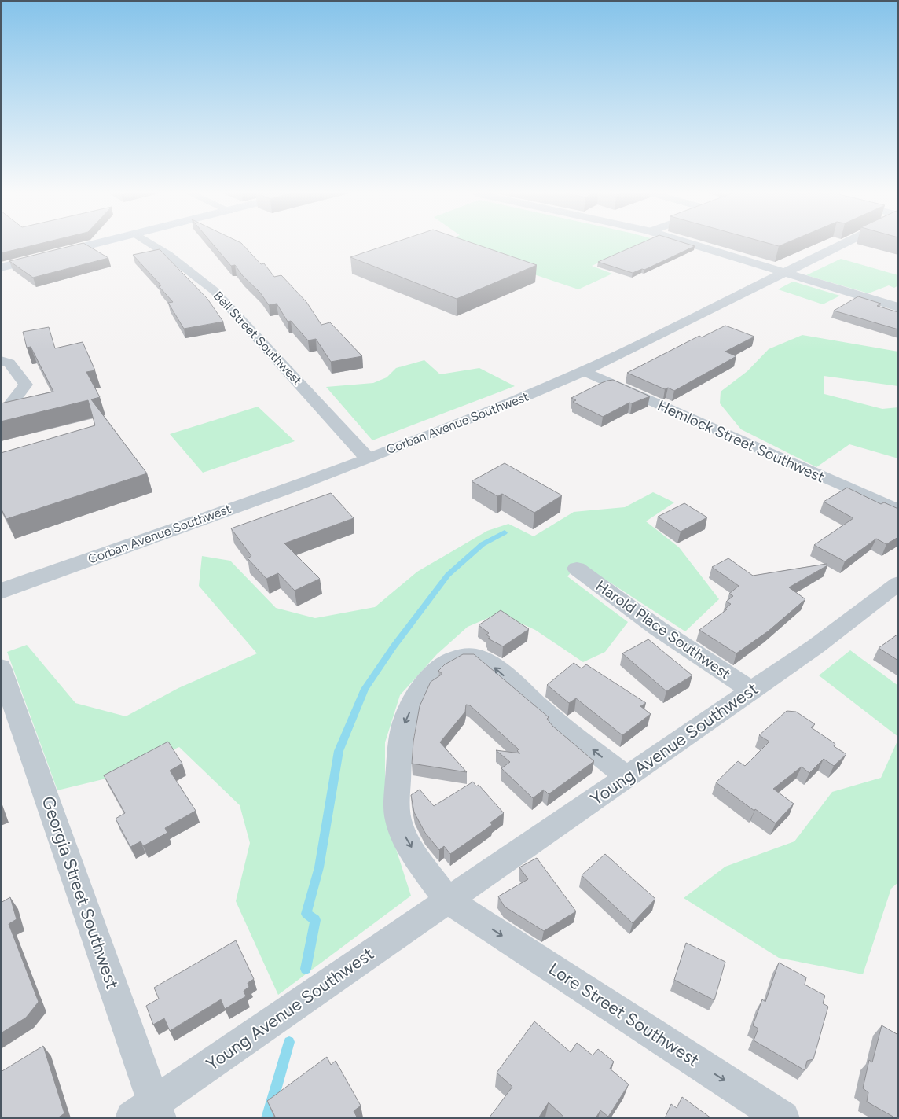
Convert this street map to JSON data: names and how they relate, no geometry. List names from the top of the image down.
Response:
{
  "streets": {
    "street": [
      "Bell Street Southwest",
      "Corban Avenue Southwest",
      "Hemlock Street Southwest",
      "Harold Place Southwest",
      "Young Avenue Southwest",
      "Georgia Street Southwest",
      "Lore Street Southwest"
    ]
  },
  "crossings": [
    ["Bell Street Southwest", "Corban Avenue Southwest"],
    ["Corban Avenue Southwest", "Hemlock Street Southwest"],
    ["Harold Place Southwest", "Young Avenue Southwest"],
    ["Young Avenue Southwest", "Georgia Street Southwest"],
    ["Young Avenue Southwest", "Lore Street Southwest"]
  ],
  "one_way": ["Lore Street Southwest"]
}
